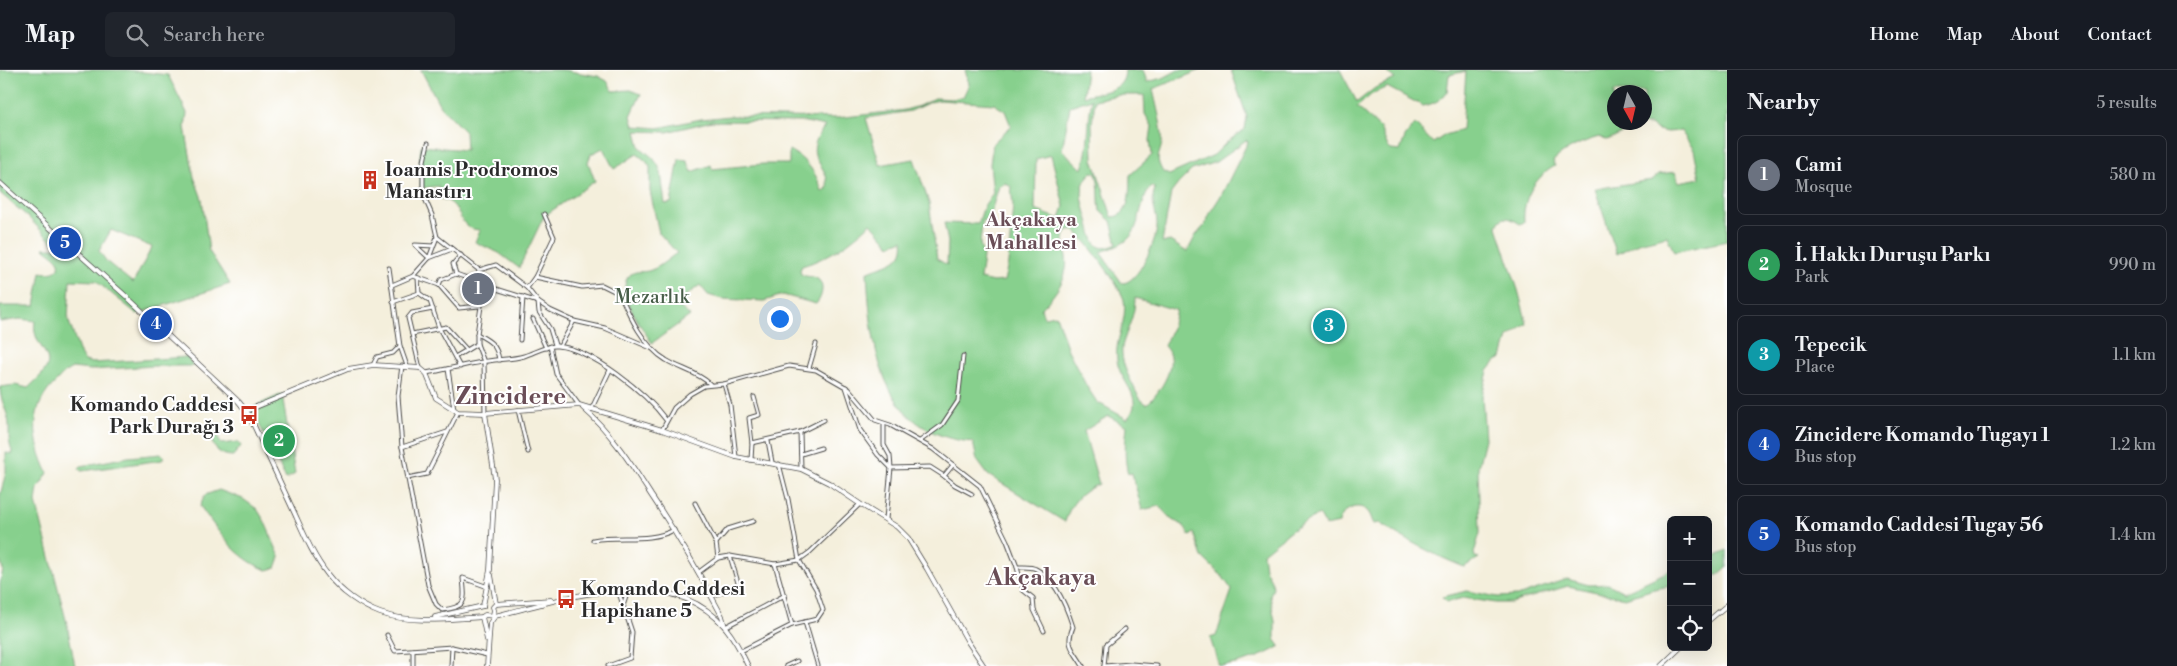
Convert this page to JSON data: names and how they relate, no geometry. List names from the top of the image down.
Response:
{
  "districts": ["Akçakaya Mahallesi", "Zincidere", "Akçakaya"],
  "parks": ["Mezarlık"],
  "places": {
    "building": ["Ioannis Prodromos Manastırı"],
    "bus stop": ["Komando Caddesi Park Durağı 3", "Komando Caddesi Hapishane 5"]
  },
  "north": "bottom",
  "page": {
    "header": "Map",
    "search": "Search here",
    "nav": [
      "Home",
      "Map",
      "About",
      "Contact"
    ],
    "heading": ["Nearby", "5 results"],
    "list": [
      {
        "mark": "1",
        "name": "Cami",
        "note": "Mosque",
        "value": "580 m"
      },
      {
        "mark": "2",
        "name": "İ. Hakkı Duruşu Parkı",
        "note": "Park",
        "value": "990 m"
      },
      {
        "mark": "3",
        "name": "Tepecik",
        "note": "Place",
        "value": "1.1 km"
      },
      {
        "mark": "4",
        "name": "Zincidere Komando Tugayı 1",
        "note": "Bus stop",
        "value": "1.2 km"
      },
      {
        "mark": "5",
        "name": "Komando Caddesi Tugay 56",
        "note": "Bus stop",
        "value": "1.4 km"
      }
    ],
    "pins": [
      "5",
      "1",
      "4",
      "3",
      "2"
    ],
    "map_buttons": ["+", "−"]
  }
}
